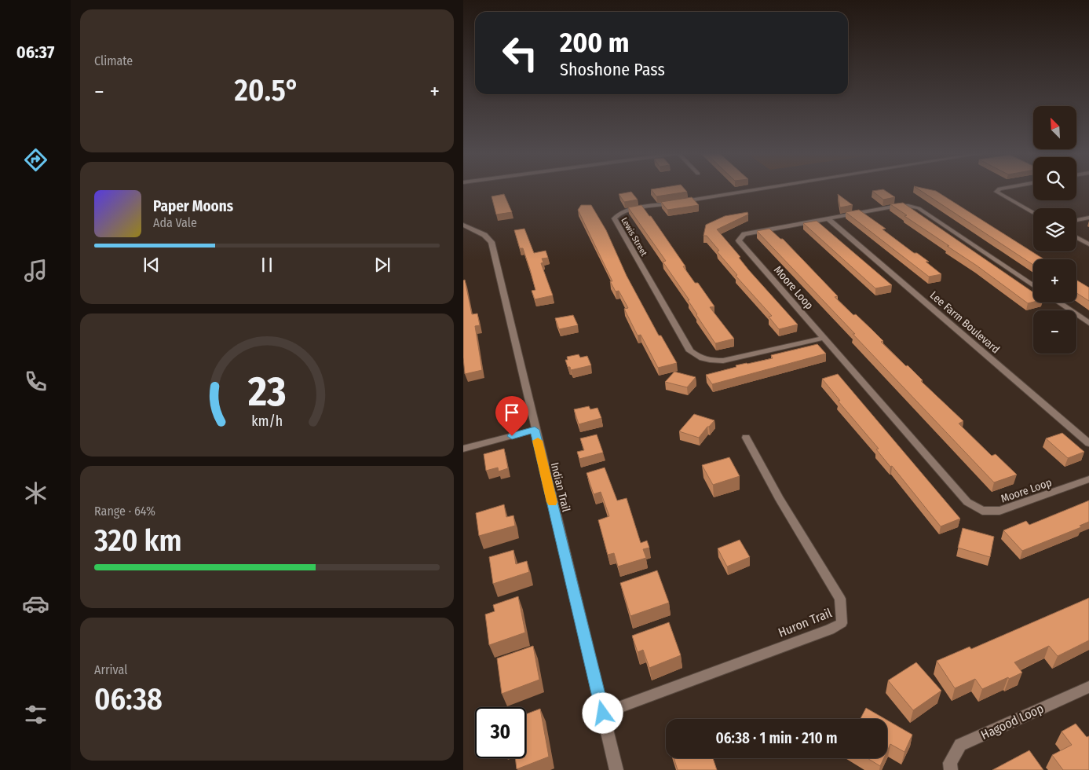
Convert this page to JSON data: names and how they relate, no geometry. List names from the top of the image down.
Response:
{
  "streets": {
    "street": [
      "Lewis Street",
      "Moore Loop",
      "Lee Farm Boulevard",
      "Indian Trail",
      "Huron Trail",
      "Hagood Loop"
    ]
  },
  "crossings": [
    ["Lewis Street", "Moore Loop"],
    ["Moore Loop", "Lee Farm Boulevard"],
    ["Indian Trail", "Huron Trail"]
  ],
  "north": "top left",
  "page": {
    "tabs": "06:37",
    "tile": [
      "Climate",
      ["Range · 64%", "320 km"],
      ["Arrival", "06:38"]
    ],
    "turn": ["200 m", "Shoshone Pass"],
    "heat": ["−", "20.5°", "+"],
    "map_buttons": ["+", "−"],
    "song": ["Paper Moons", "Ada Vale"],
    "limit": "30",
    "trip": "06:38 · 1 min · 210 m",
    "gauge": ["23", "km/h"]
  }
}
